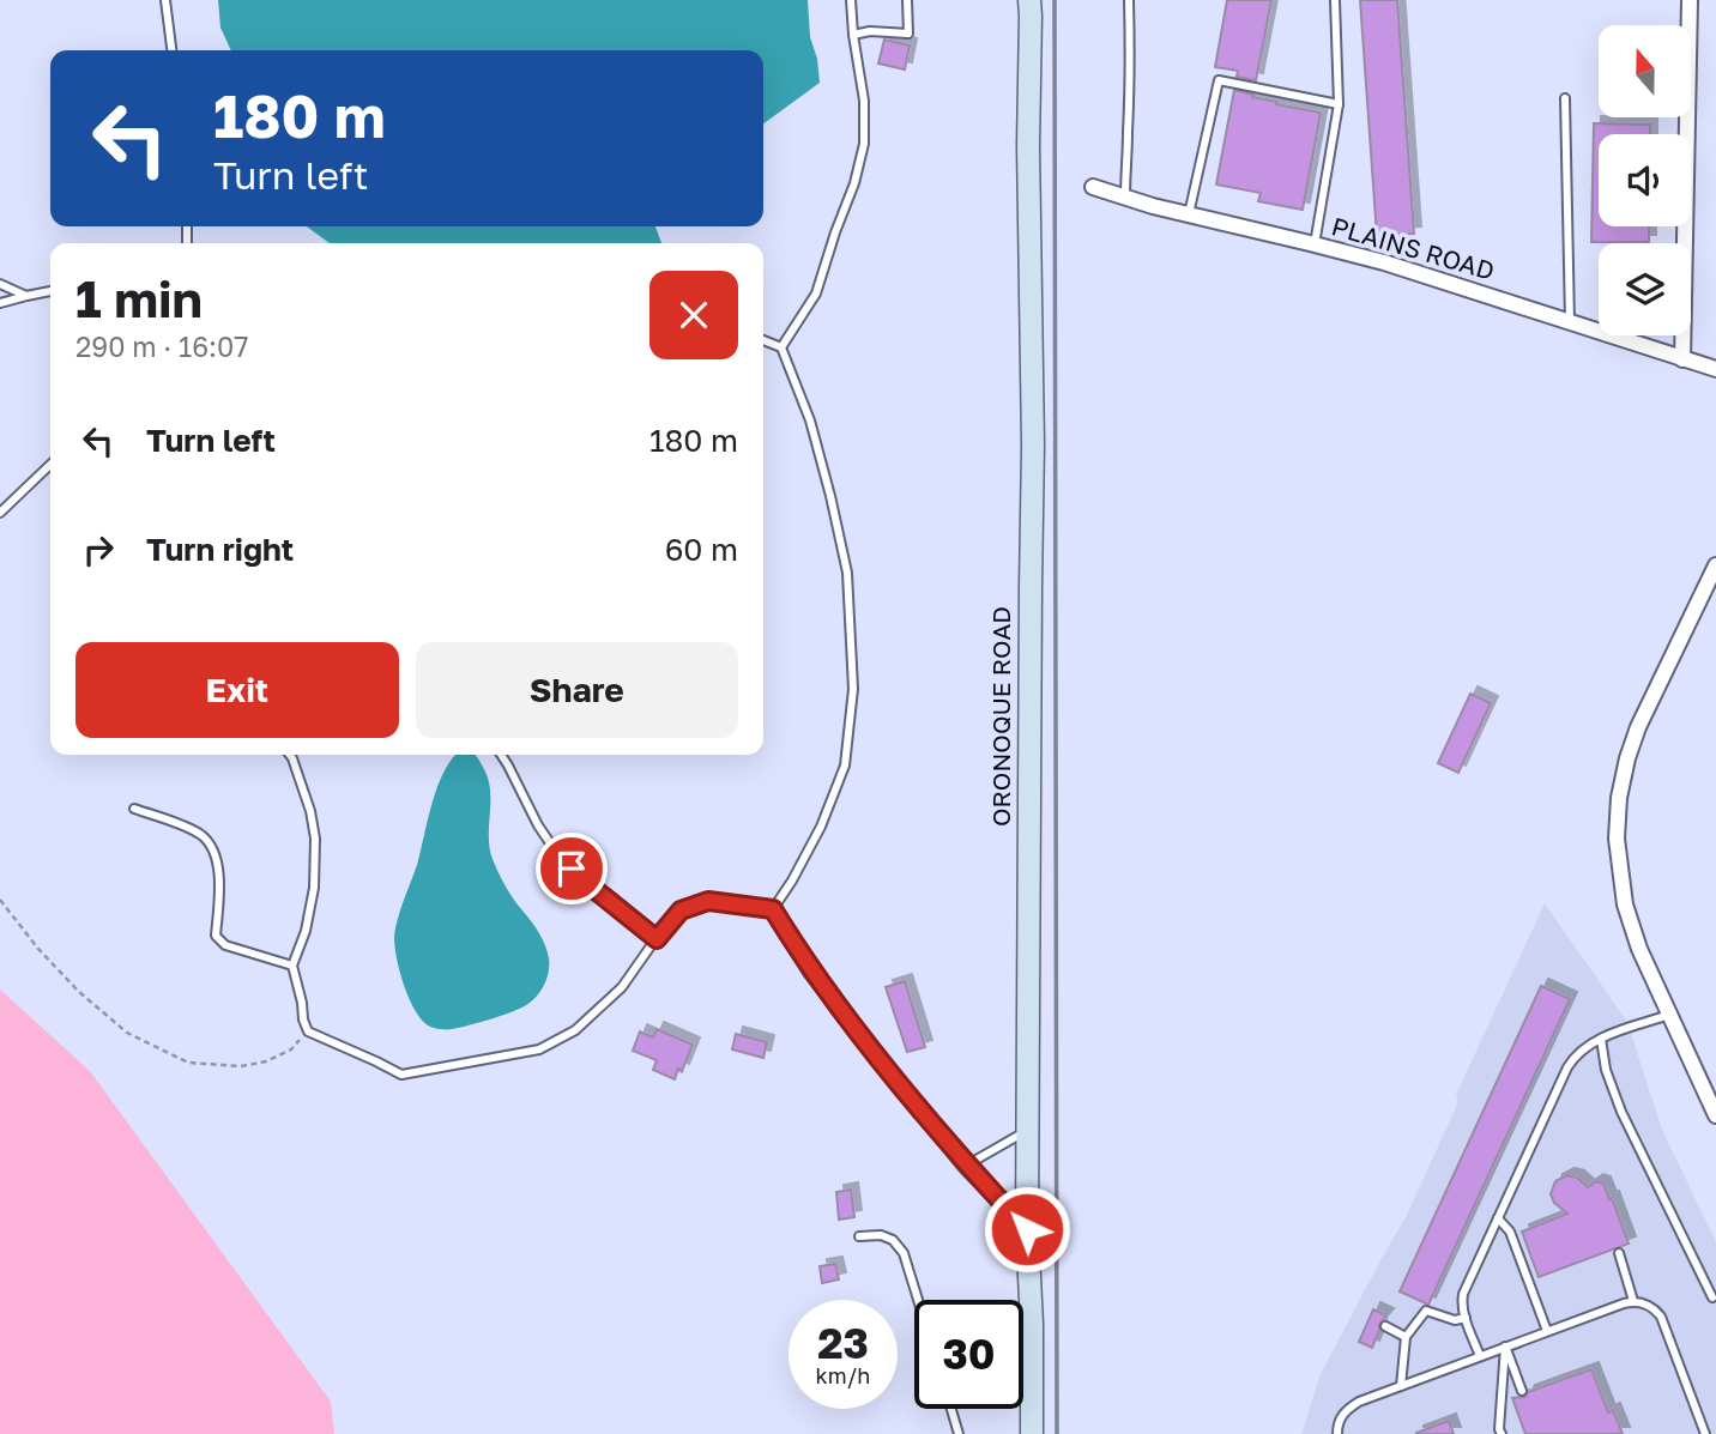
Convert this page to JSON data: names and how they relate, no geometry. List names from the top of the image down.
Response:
{
  "streets": {
    "street": ["PLAINS ROAD", "ORONOQUE ROAD"]
  },
  "north": "top",
  "page": {
    "turn": ["180 m", "Turn left"],
    "heading": ["1 min", "290 m · 16:07"],
    "list": [
      {
        "name": "Turn left",
        "value": "180 m"
      },
      {
        "name": "Turn right",
        "value": "60 m"
      }
    ],
    "buttons": ["Exit", "Share"],
    "speed": "23 km/h",
    "limit": "30"
  }
}
